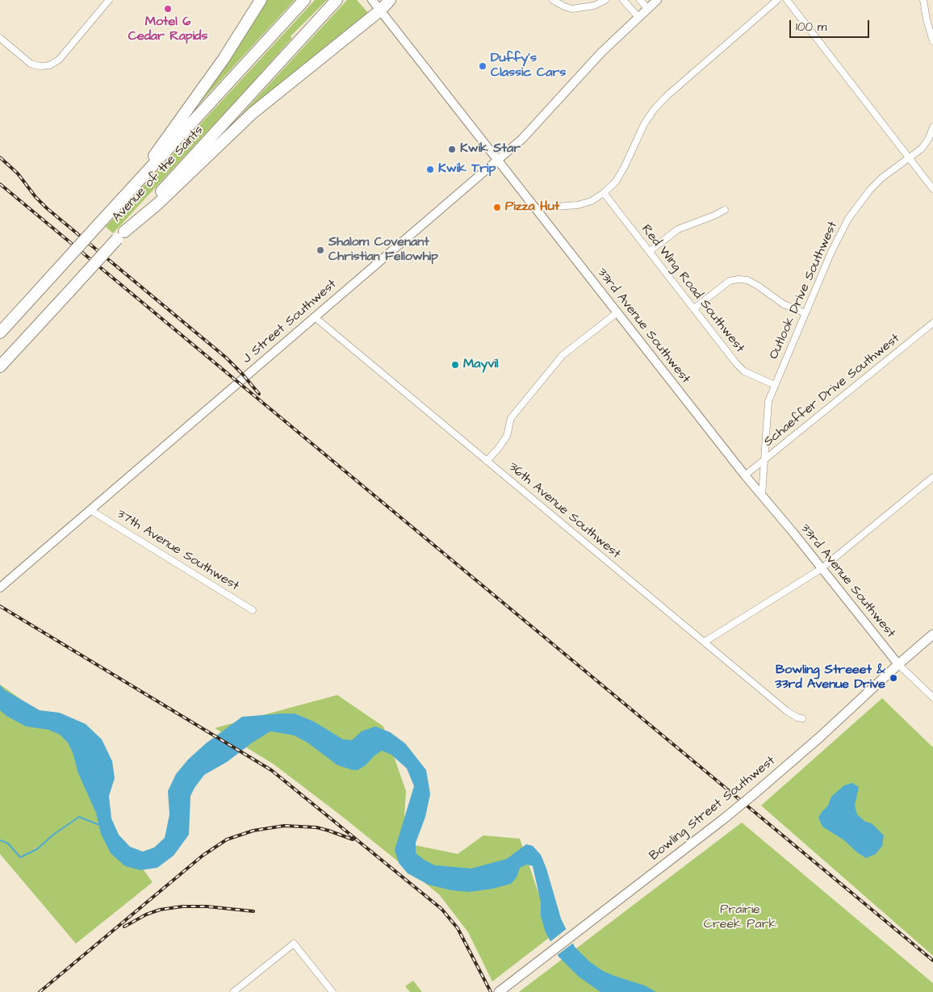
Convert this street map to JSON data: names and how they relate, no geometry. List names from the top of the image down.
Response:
{
  "streets": {
    "highway": ["Avenue of the Saints"],
    "main road": ["Bowling Street Southwest"],
    "street": [
      "Red Wing Road Southwest",
      "Outlook Drive Southwest",
      "J Street Southwest",
      "33rd Avenue Southwest",
      "Schaeffer Drive Southwest",
      "36th Avenue Southwest",
      "37th Avenue Southwest"
    ]
  },
  "crossings": [
    ["Red Wing Road Southwest", "Outlook Drive Southwest"],
    ["Outlook Drive Southwest", "33rd Avenue Southwest"],
    ["Outlook Drive Southwest", "Schaeffer Drive Southwest"],
    ["J Street Southwest", "33rd Avenue Southwest"],
    ["J Street Southwest", "36th Avenue Southwest"],
    ["J Street Southwest", "37th Avenue Southwest"],
    ["33rd Avenue Southwest", "Schaeffer Drive Southwest"],
    ["33rd Avenue Southwest", "Bowling Street Southwest"]
  ],
  "parks": ["Prairie Creek Park"],
  "places": [
    "Motel 6 Cedar Rapids",
    "Duffy's Classic Cars",
    "Kwik Star",
    "Kwik Trip",
    "Pizza Hut",
    "Shalom Covenant Christian Fellowhip",
    "Mayvil",
    "Bowling Streeet & 33rd Avenue Drive"
  ],
  "scale_bar": "100 m"
}
